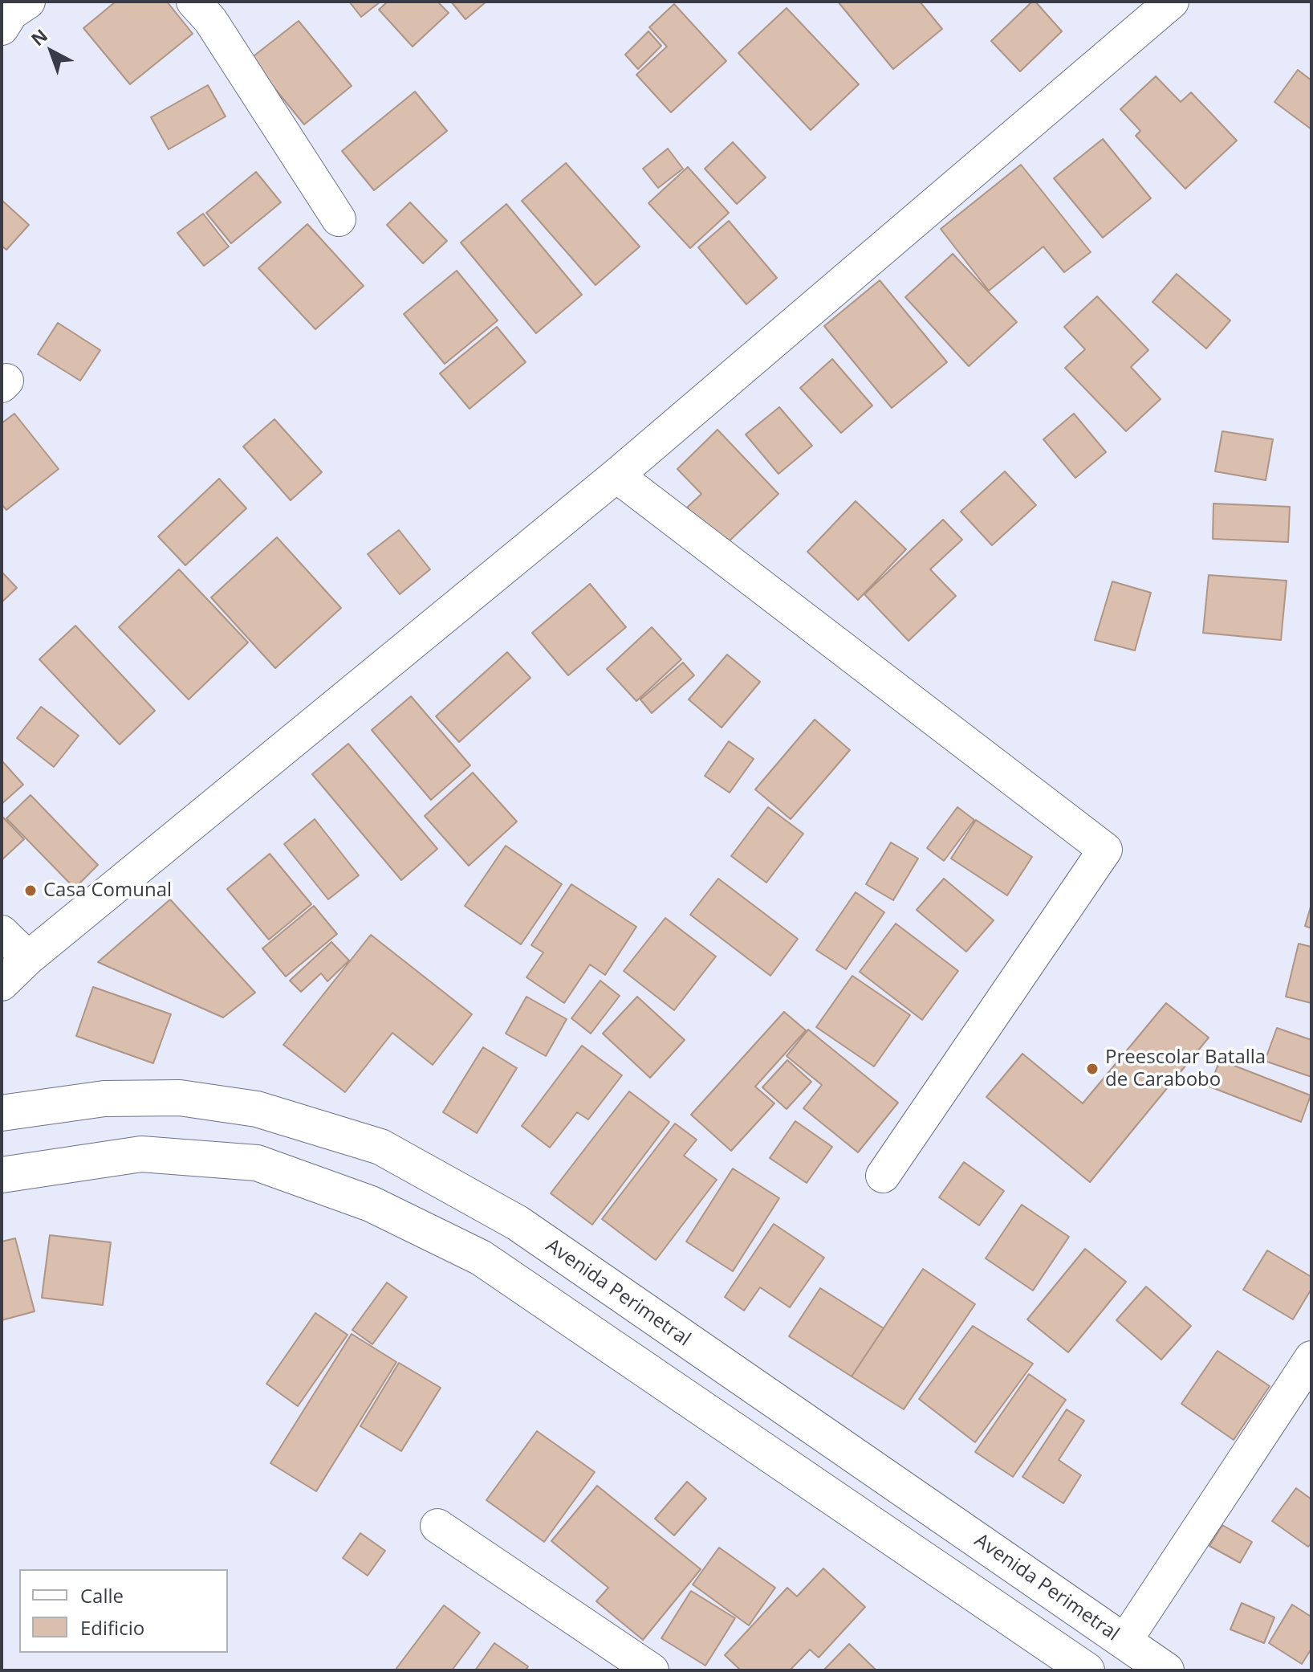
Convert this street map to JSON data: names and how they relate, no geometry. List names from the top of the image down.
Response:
{
  "streets": {
    "main road": ["Avenida Perimetral"]
  },
  "places": ["Casa Comunal", "Preescolar Batalla de Carabobo"],
  "legend": ["Calle", "Edificio"],
  "north": "top left"
}
